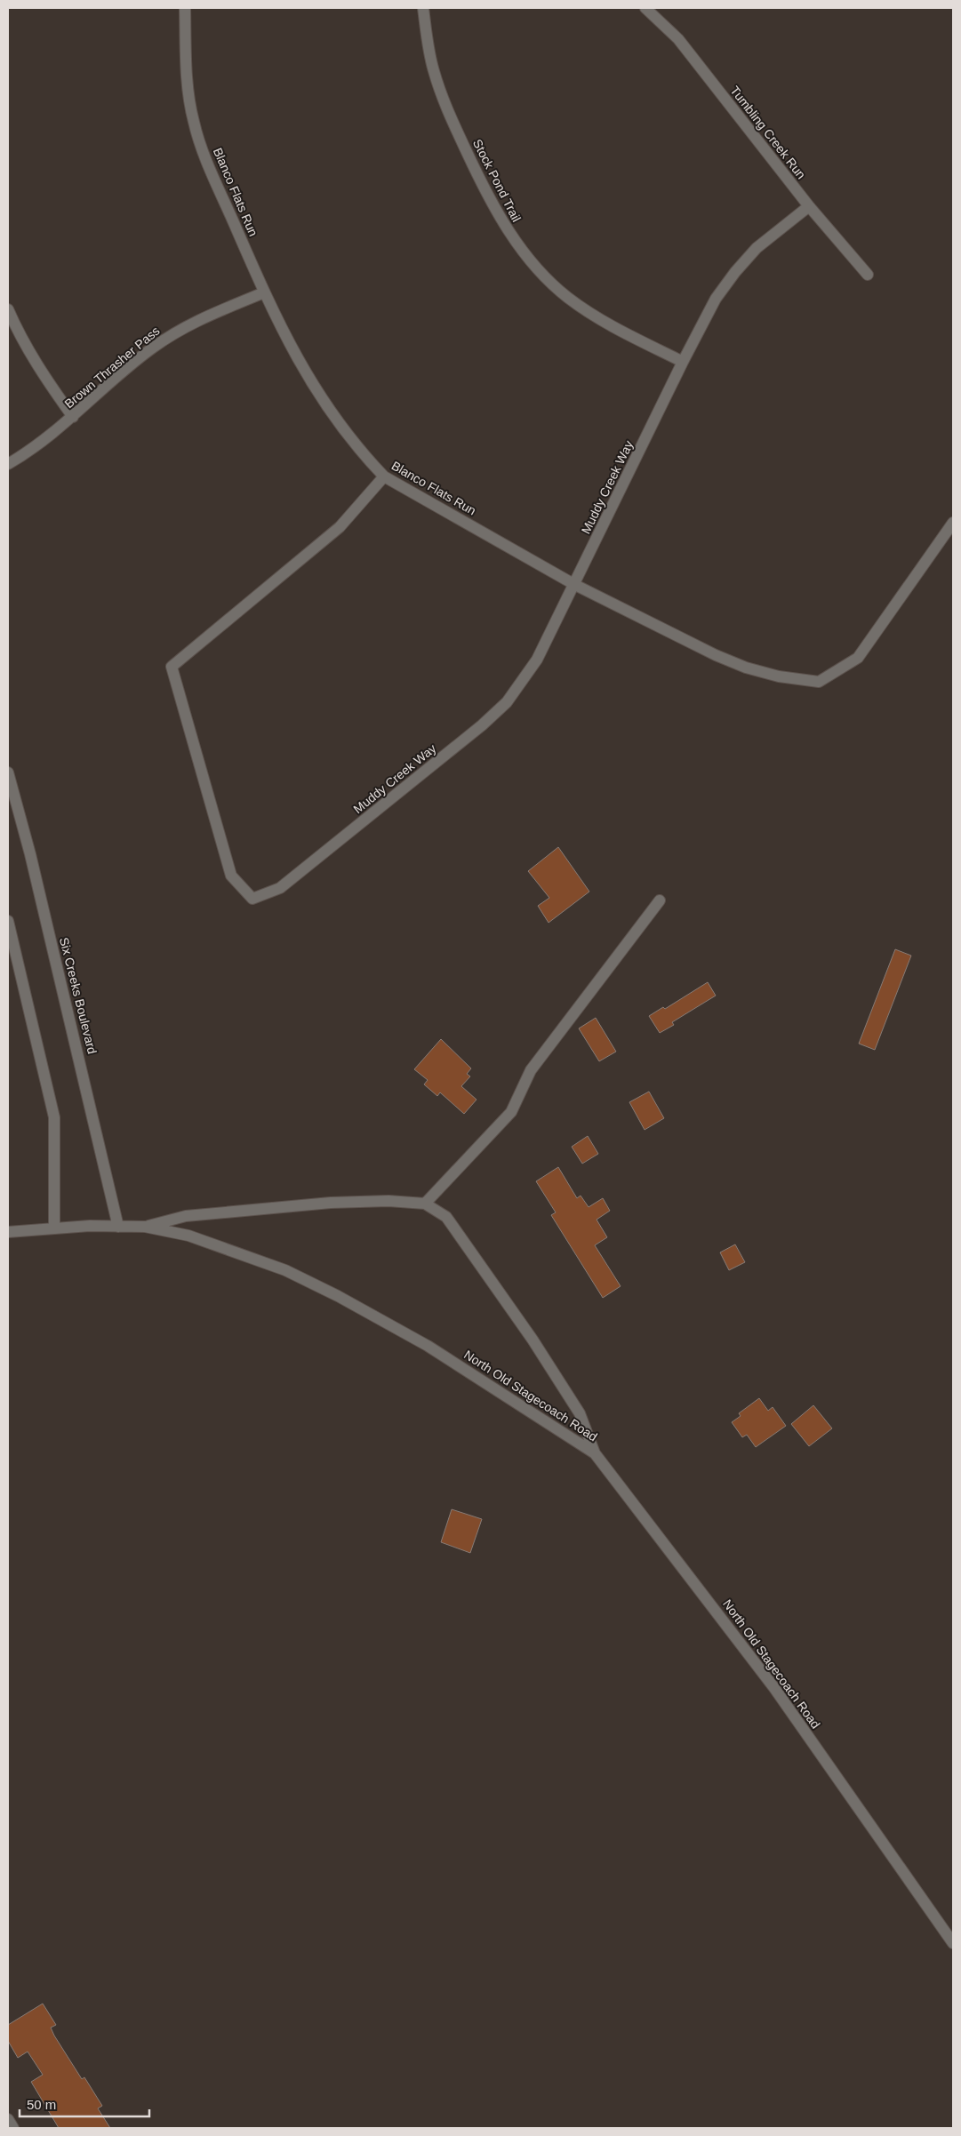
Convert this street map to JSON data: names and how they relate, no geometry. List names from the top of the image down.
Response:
{
  "streets": {
    "street": [
      "Tumbling Creek Run",
      "Stock Pond Trail",
      "Blanco Flats Run",
      "Brown Thrasher Pass",
      "Muddy Creek Way",
      "Six Creeks Boulevard",
      "North Old Stagecoach Road"
    ]
  },
  "crossings": [
    ["Tumbling Creek Run", "Muddy Creek Way"],
    ["Stock Pond Trail", "Muddy Creek Way"],
    ["Blanco Flats Run", "Brown Thrasher Pass"],
    ["Blanco Flats Run", "Muddy Creek Way"],
    ["Six Creeks Boulevard", "North Old Stagecoach Road"]
  ],
  "scale_bar": "50 m"
}
